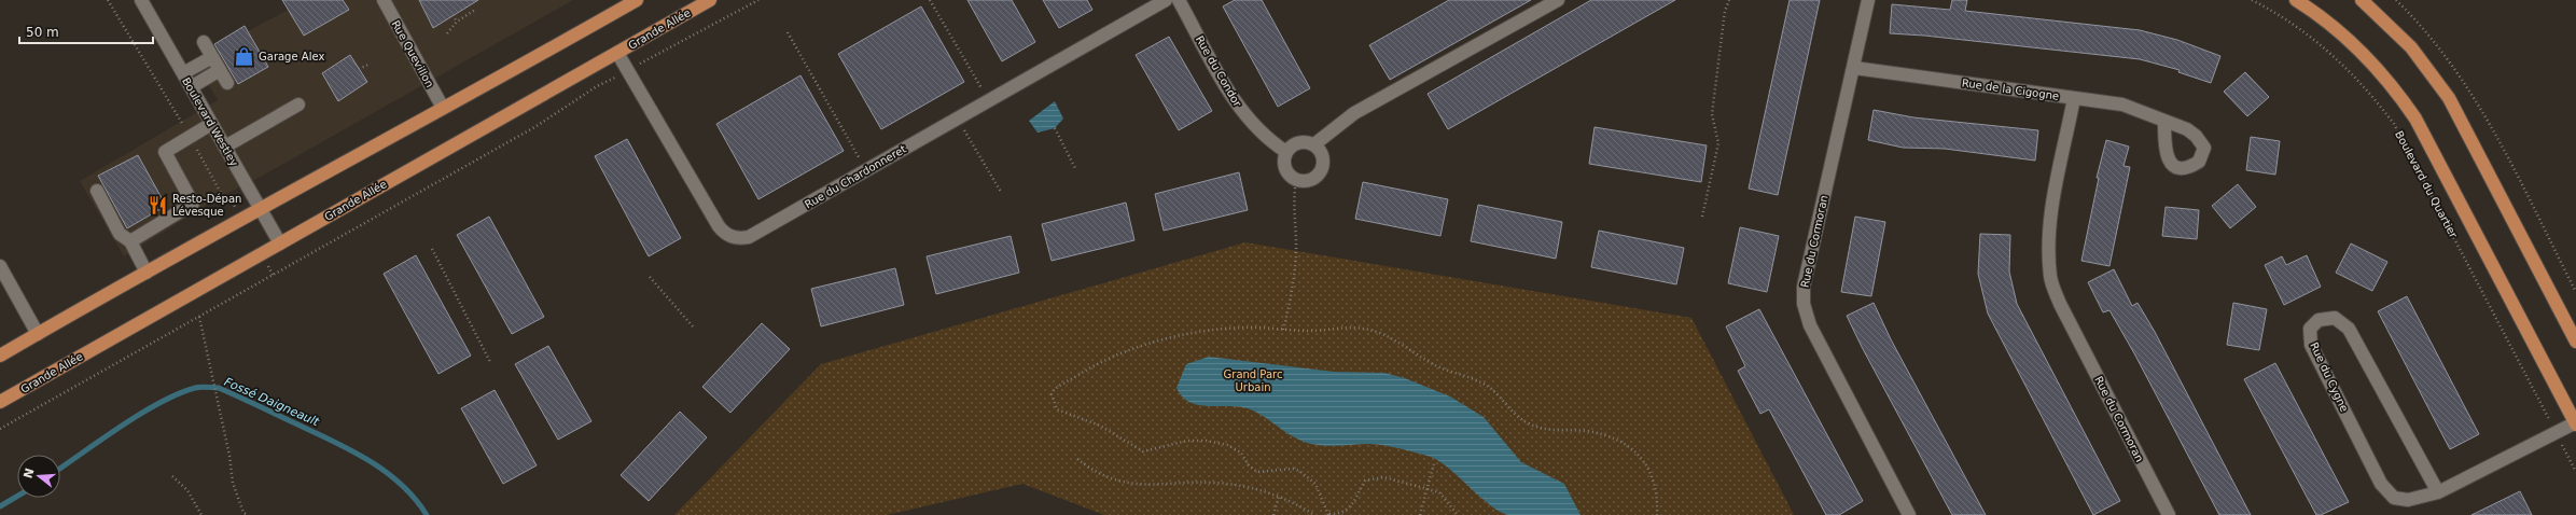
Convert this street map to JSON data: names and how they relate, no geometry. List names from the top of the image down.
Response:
{
  "streets": {
    "main road": ["Grande Allée", "Boulevard du Quartier"],
    "street": [
      "Rue Quevillon",
      "Rue du Condor",
      "Rue de la Cigogne",
      "Boulevard Westley",
      "Rue du Chardonneret",
      "Rue du Cormoran",
      "Rue du Cygne"
    ]
  },
  "crossings": [
    ["Grande Allée", "Boulevard Westley"],
    ["Grande Allée", "Rue du Chardonneret"],
    ["Rue de la Cigogne", "Rue du Cormoran"],
    ["Boulevard du Quartier", "Rue du Cygne"]
  ],
  "water": ["Fossé Daigneault"],
  "parks": ["Grand Parc Urbain"],
  "places": {
    "shop": ["Garage Alex"],
    "restaurant": ["Resto-Dépan Lévesque"]
  },
  "scale_bar": "50 m",
  "north": "left"
}
